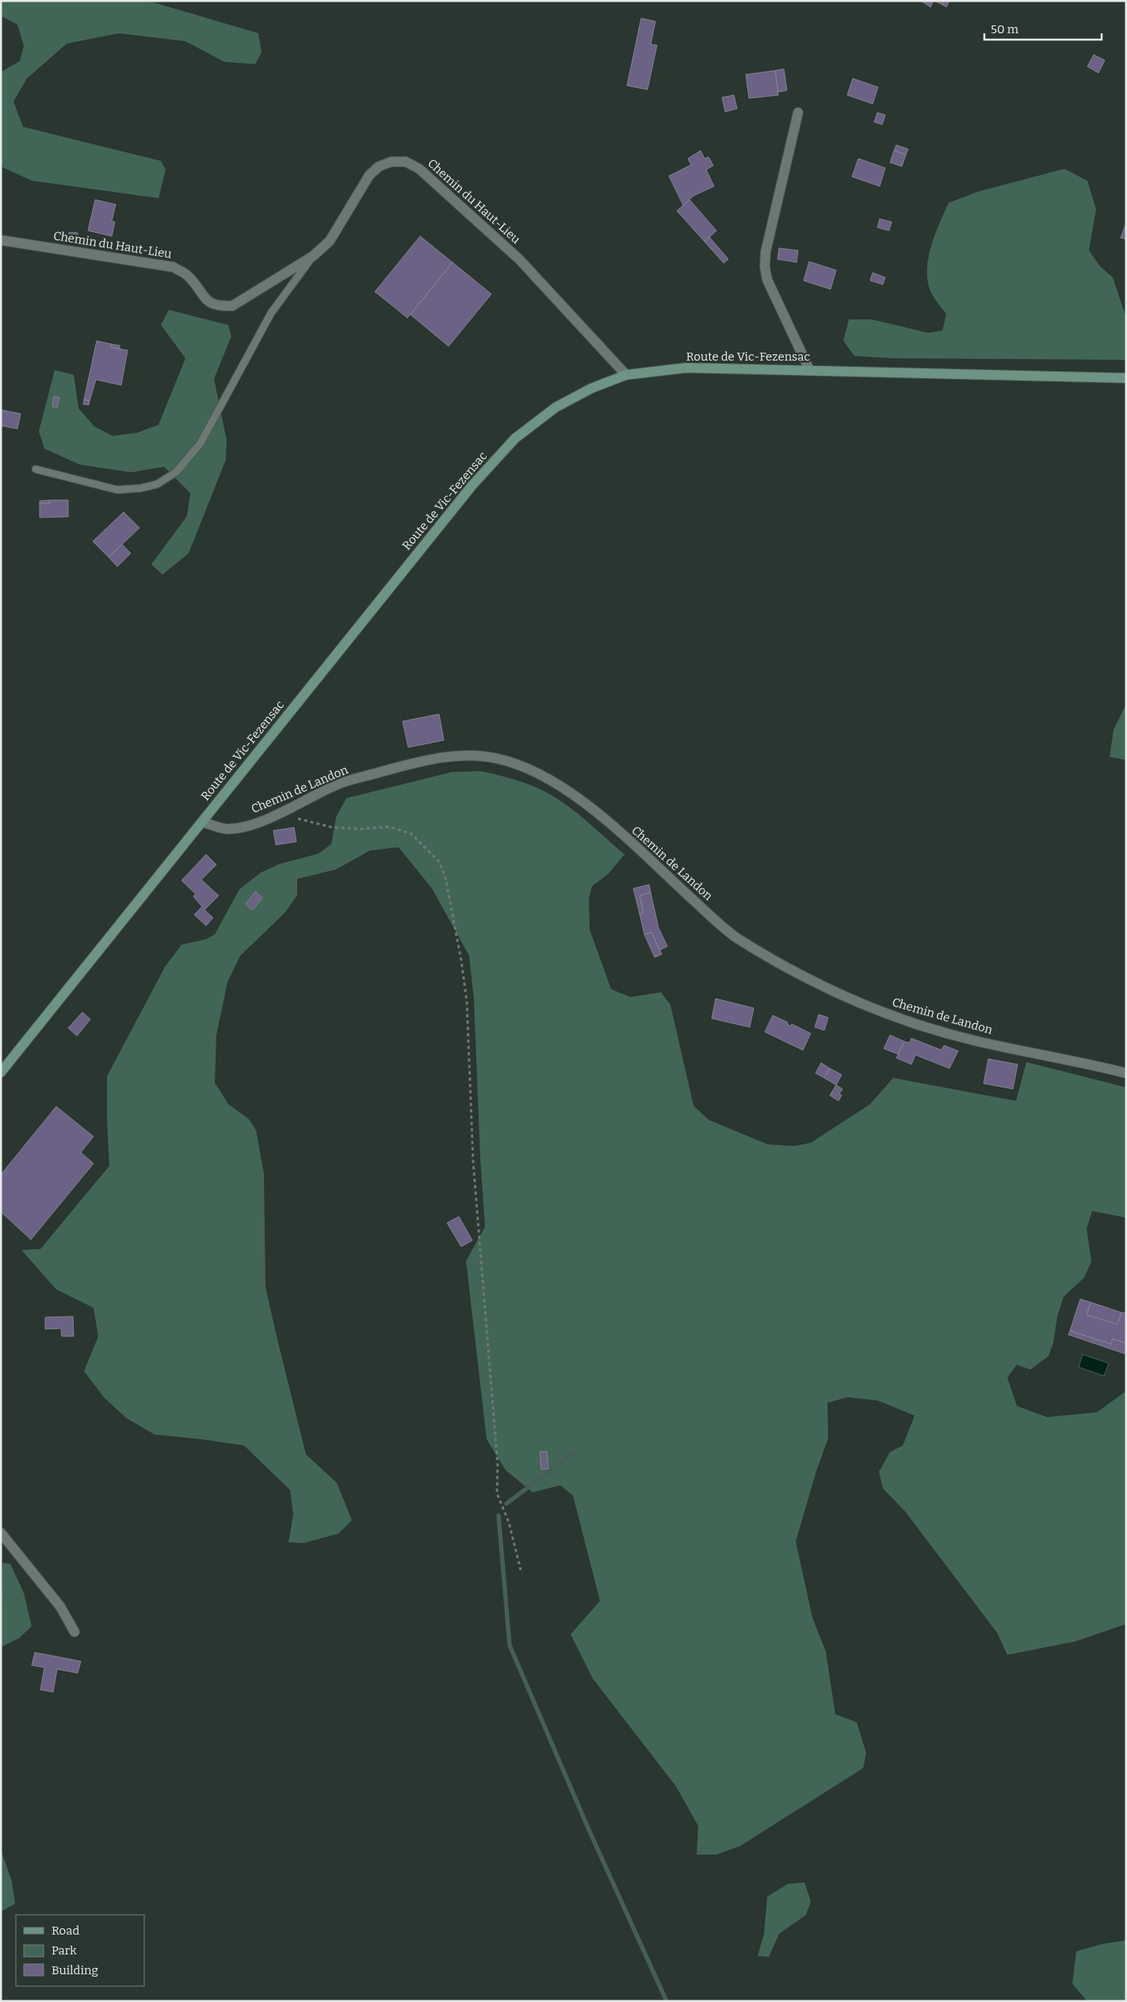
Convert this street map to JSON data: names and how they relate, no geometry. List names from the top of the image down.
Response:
{
  "streets": {
    "main road": ["Route de Vic-Fezensac"],
    "street": ["Chemin du Haut-Lieu", "Chemin de Landon"]
  },
  "crossings": [
    ["Chemin du Haut-Lieu", "Route de Vic-Fezensac"],
    ["Route de Vic-Fezensac", "Chemin de Landon"]
  ],
  "legend": ["Road", "Park", "Building"],
  "scale_bar": "50 m"
}
